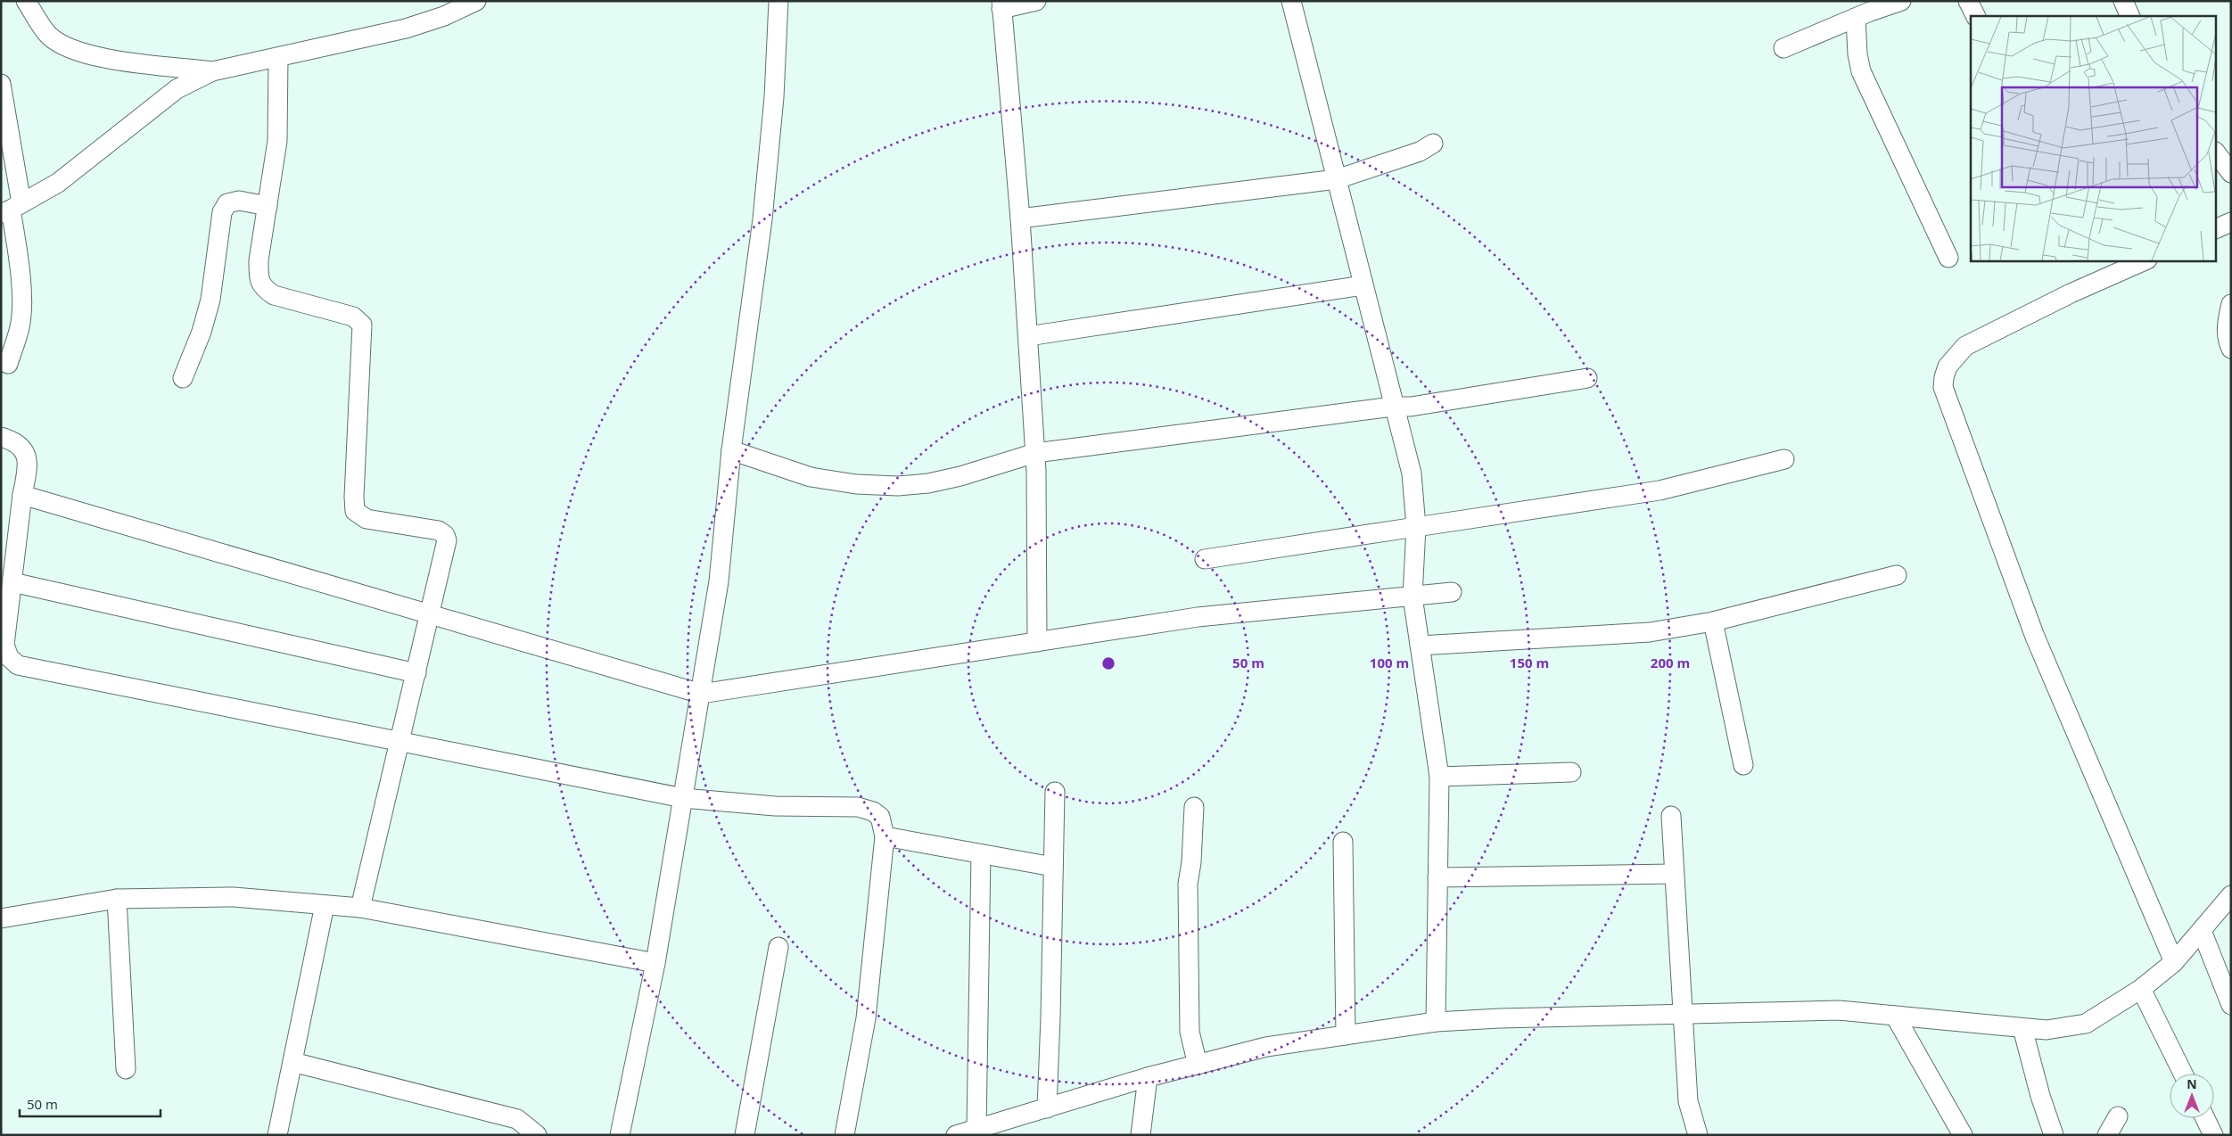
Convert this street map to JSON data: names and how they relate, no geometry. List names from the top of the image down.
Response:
{
  "scale_bar": "50 m",
  "north": "top",
  "rings": [
    "50 m",
    "100 m",
    "150 m",
    "200 m"
  ]
}
